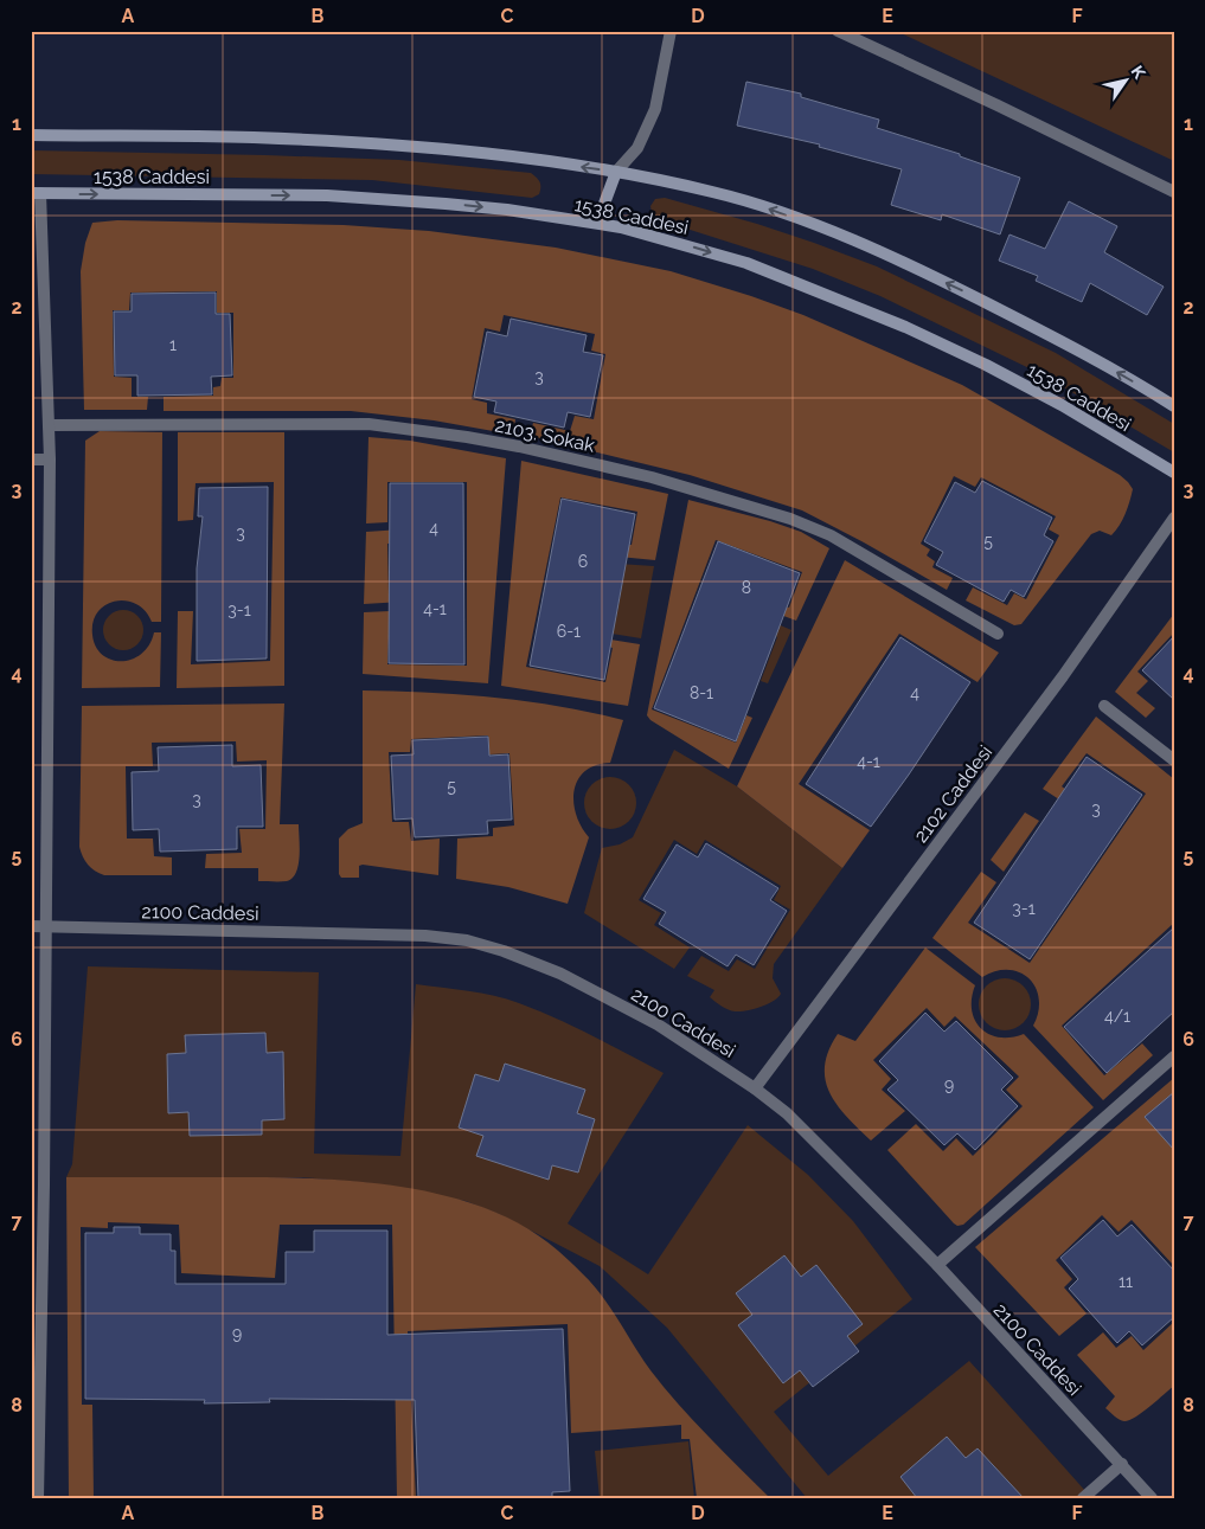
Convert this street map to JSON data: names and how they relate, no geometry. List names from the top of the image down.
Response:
{
  "streets": {
    "main road": ["1538 Caddesi"],
    "street": ["2103. Sokak", "2102 Caddesi", "2100 Caddesi"]
  },
  "crossings": [
    ["2102 Caddesi", "2100 Caddesi"]
  ],
  "house_numbers": [
    "1",
    "3",
    "4",
    "3",
    "5",
    "6",
    "8",
    "4-1",
    "3-1",
    "6-1",
    "8-1",
    "4",
    "4-1",
    "5",
    "3",
    "3",
    "3-1",
    "4/1",
    "9",
    "11",
    "9"
  ],
  "north": "top right",
  "grid": {
    "columns": [
      "A",
      "B",
      "C",
      "D",
      "E",
      "F"
    ],
    "rows": [
      "1",
      "2",
      "3",
      "4",
      "5",
      "6",
      "7",
      "8"
    ]
  }
}
